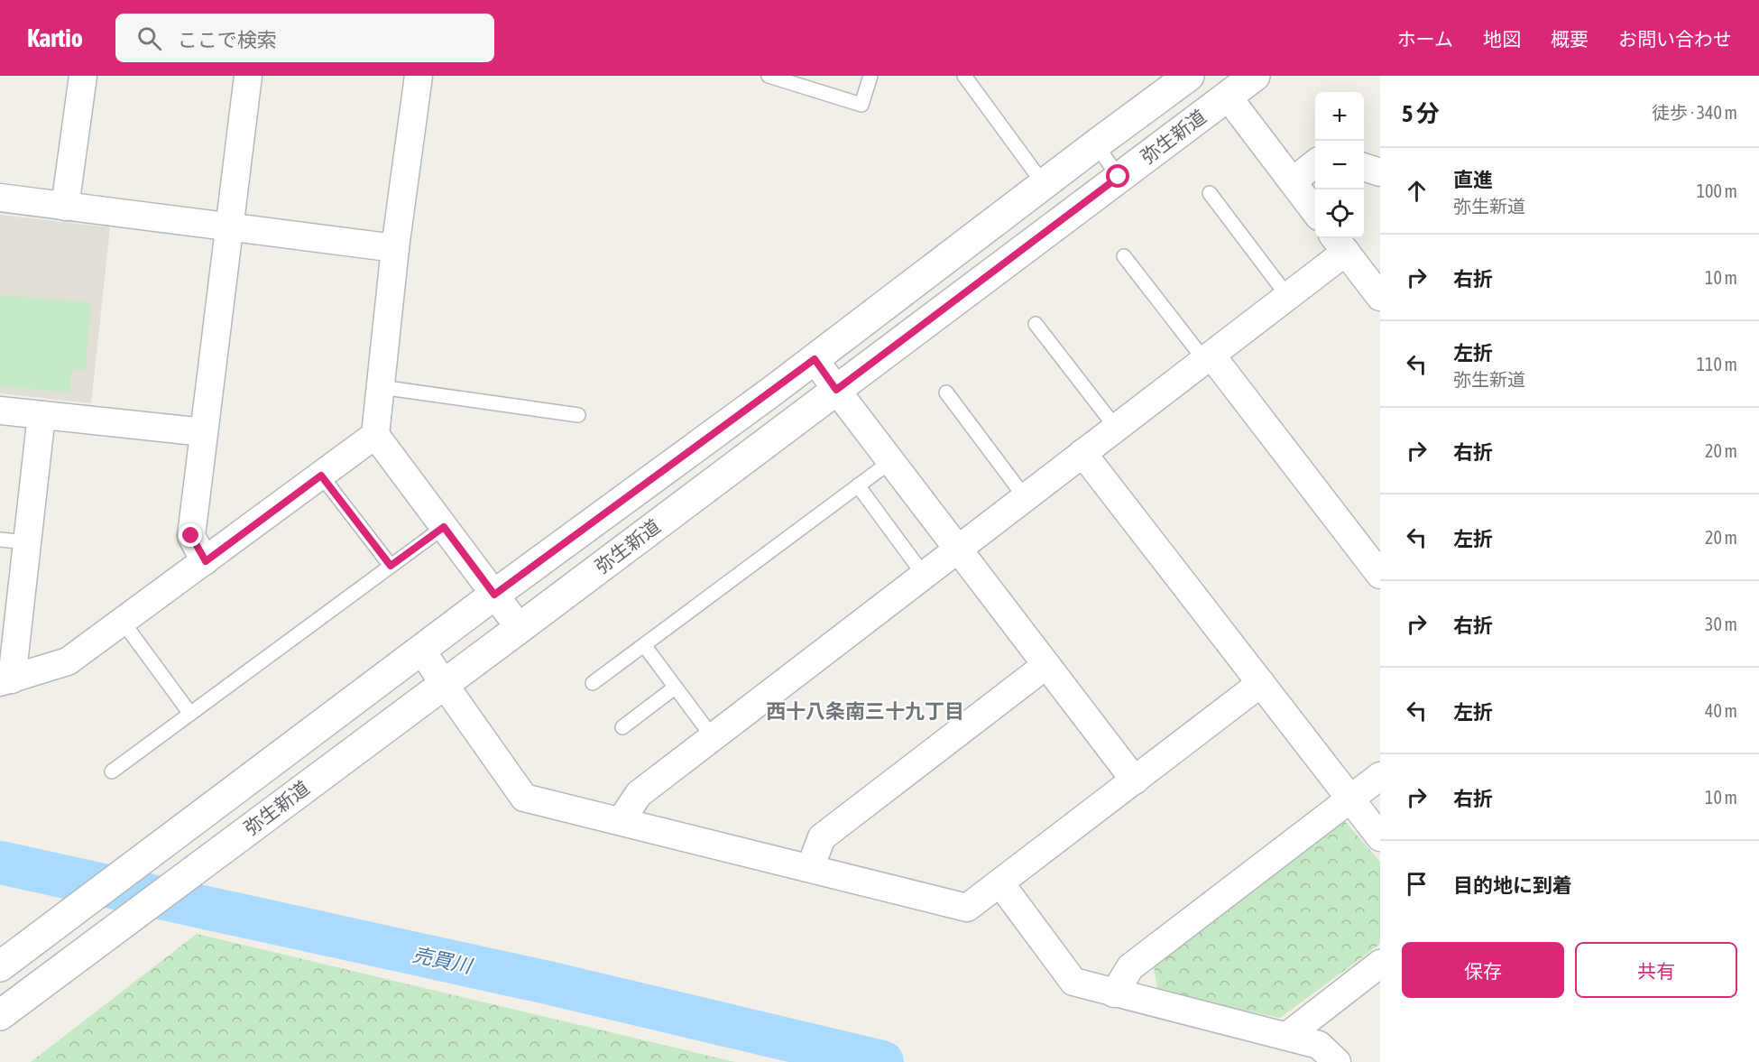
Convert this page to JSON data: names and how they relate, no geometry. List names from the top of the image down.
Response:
{
  "streets": {
    "street": ["弥生新道"]
  },
  "districts": ["西十八条南三十九丁目"],
  "water": ["売買川"],
  "page": {
    "header": "Kartio",
    "search": "ここで検索",
    "nav": [
      "ホーム",
      "地図",
      "概要",
      "お問い合わせ"
    ],
    "heading": ["5 分", "徒歩 · 340 m"],
    "map_buttons": ["+", "−"],
    "list": [
      ["直進", "弥生新道", "100 m"],
      ["右折", "10 m"],
      ["左折", "弥生新道", "110 m"],
      ["右折", "20 m"],
      ["左折", "20 m"],
      ["右折", "30 m"],
      ["左折", "40 m"],
      ["右折", "10 m"],
      "目的地に到着"
    ],
    "buttons": ["保存", "共有"]
  }
}
